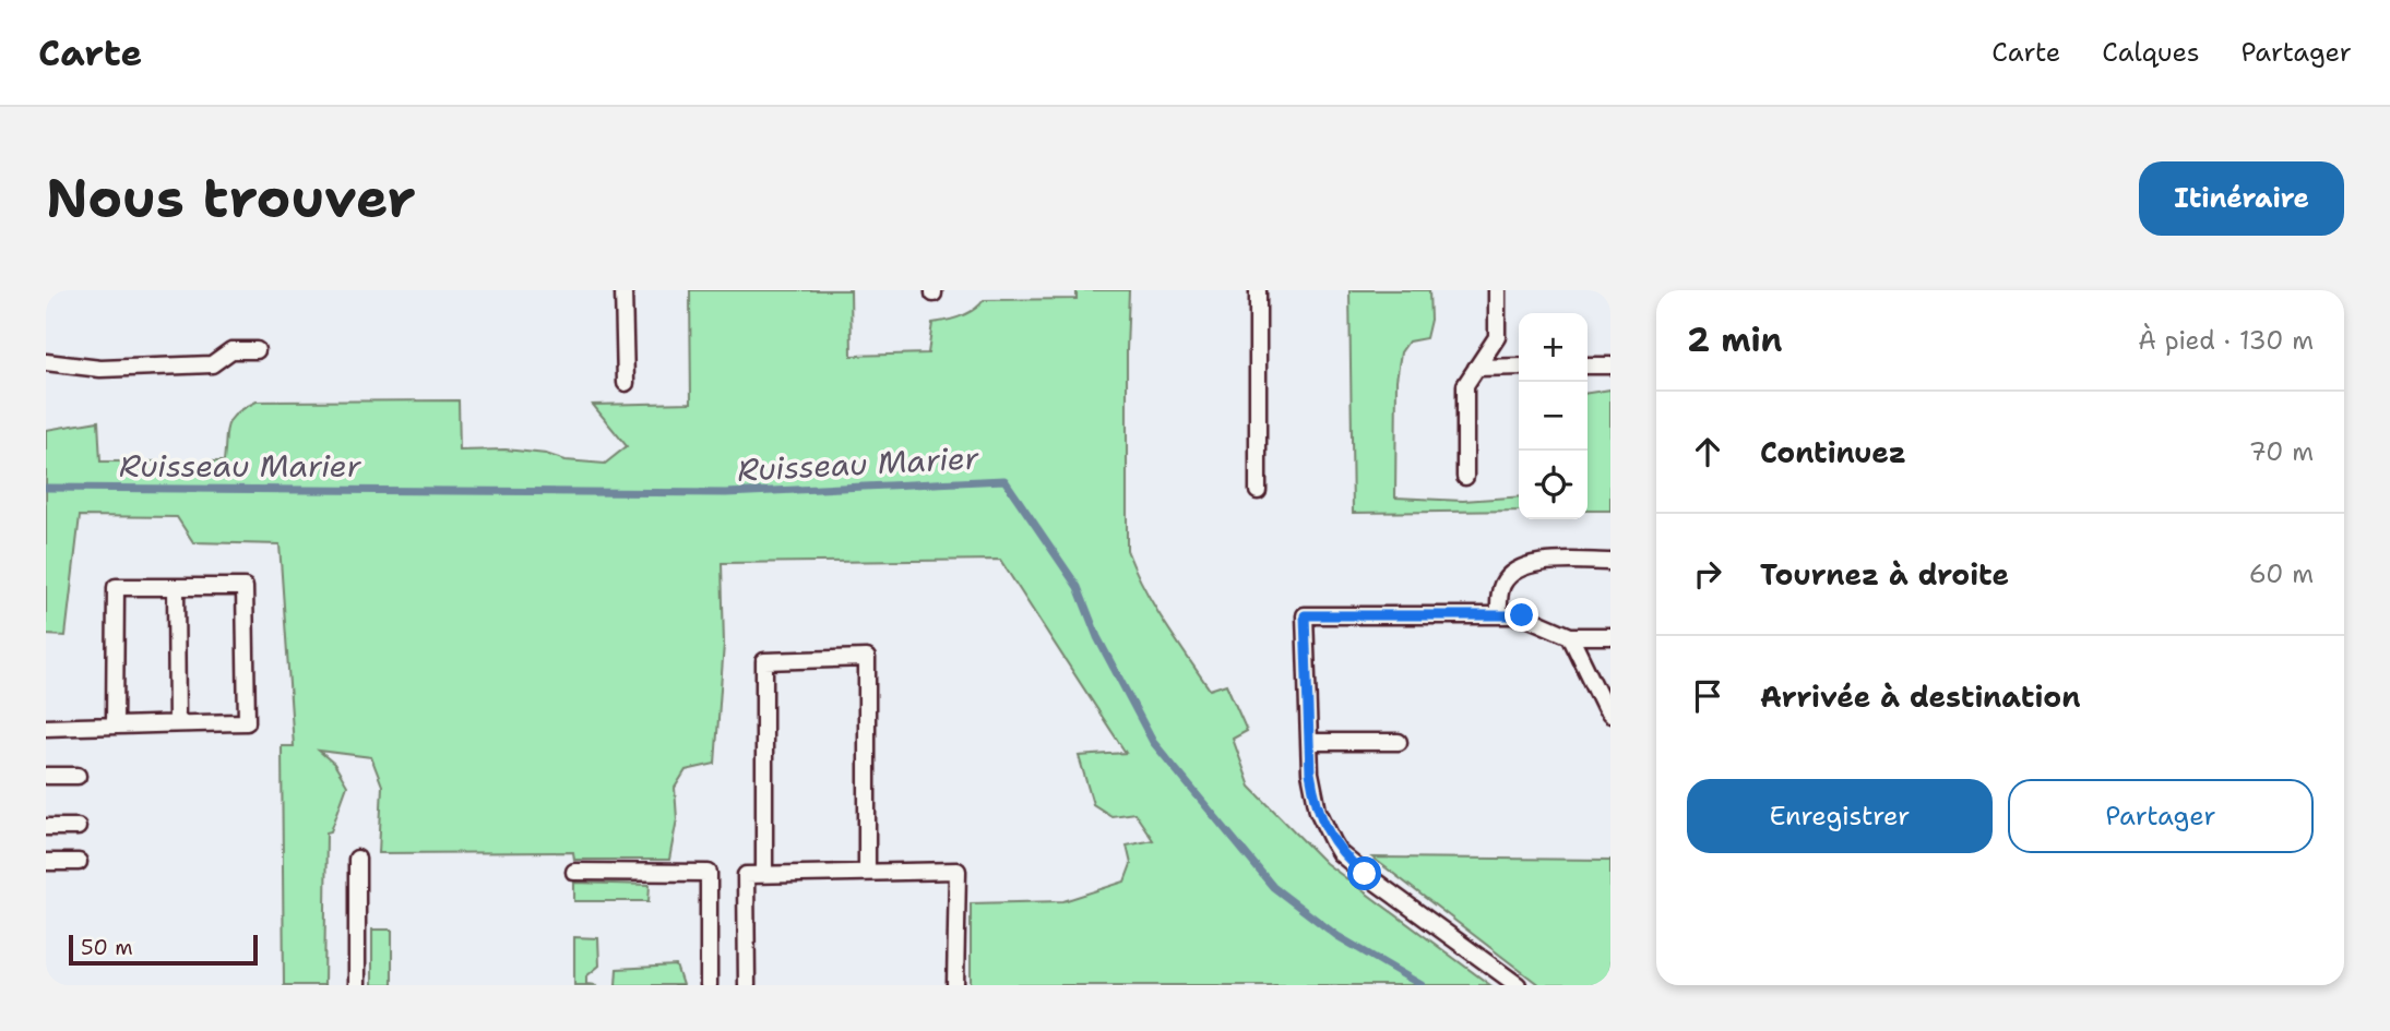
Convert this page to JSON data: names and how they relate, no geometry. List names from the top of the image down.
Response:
{
  "water": ["Ruisseau Marier"],
  "scale_bar": "50 m",
  "page": {
    "header": "Carte",
    "nav": ["Carte", "Calques", "Partager"],
    "buttons": [
      "Itinéraire",
      ["Enregistrer", "Partager"]
    ],
    "title": "Nous trouver",
    "heading": ["2 min", "À pied · 130 m"],
    "map_buttons": ["+", "−"],
    "list": [
      ["Continuez", "70 m"],
      ["Tournez à droite", "60 m"],
      "Arrivée à destination"
    ],
    "scale": "50 m"
  }
}
